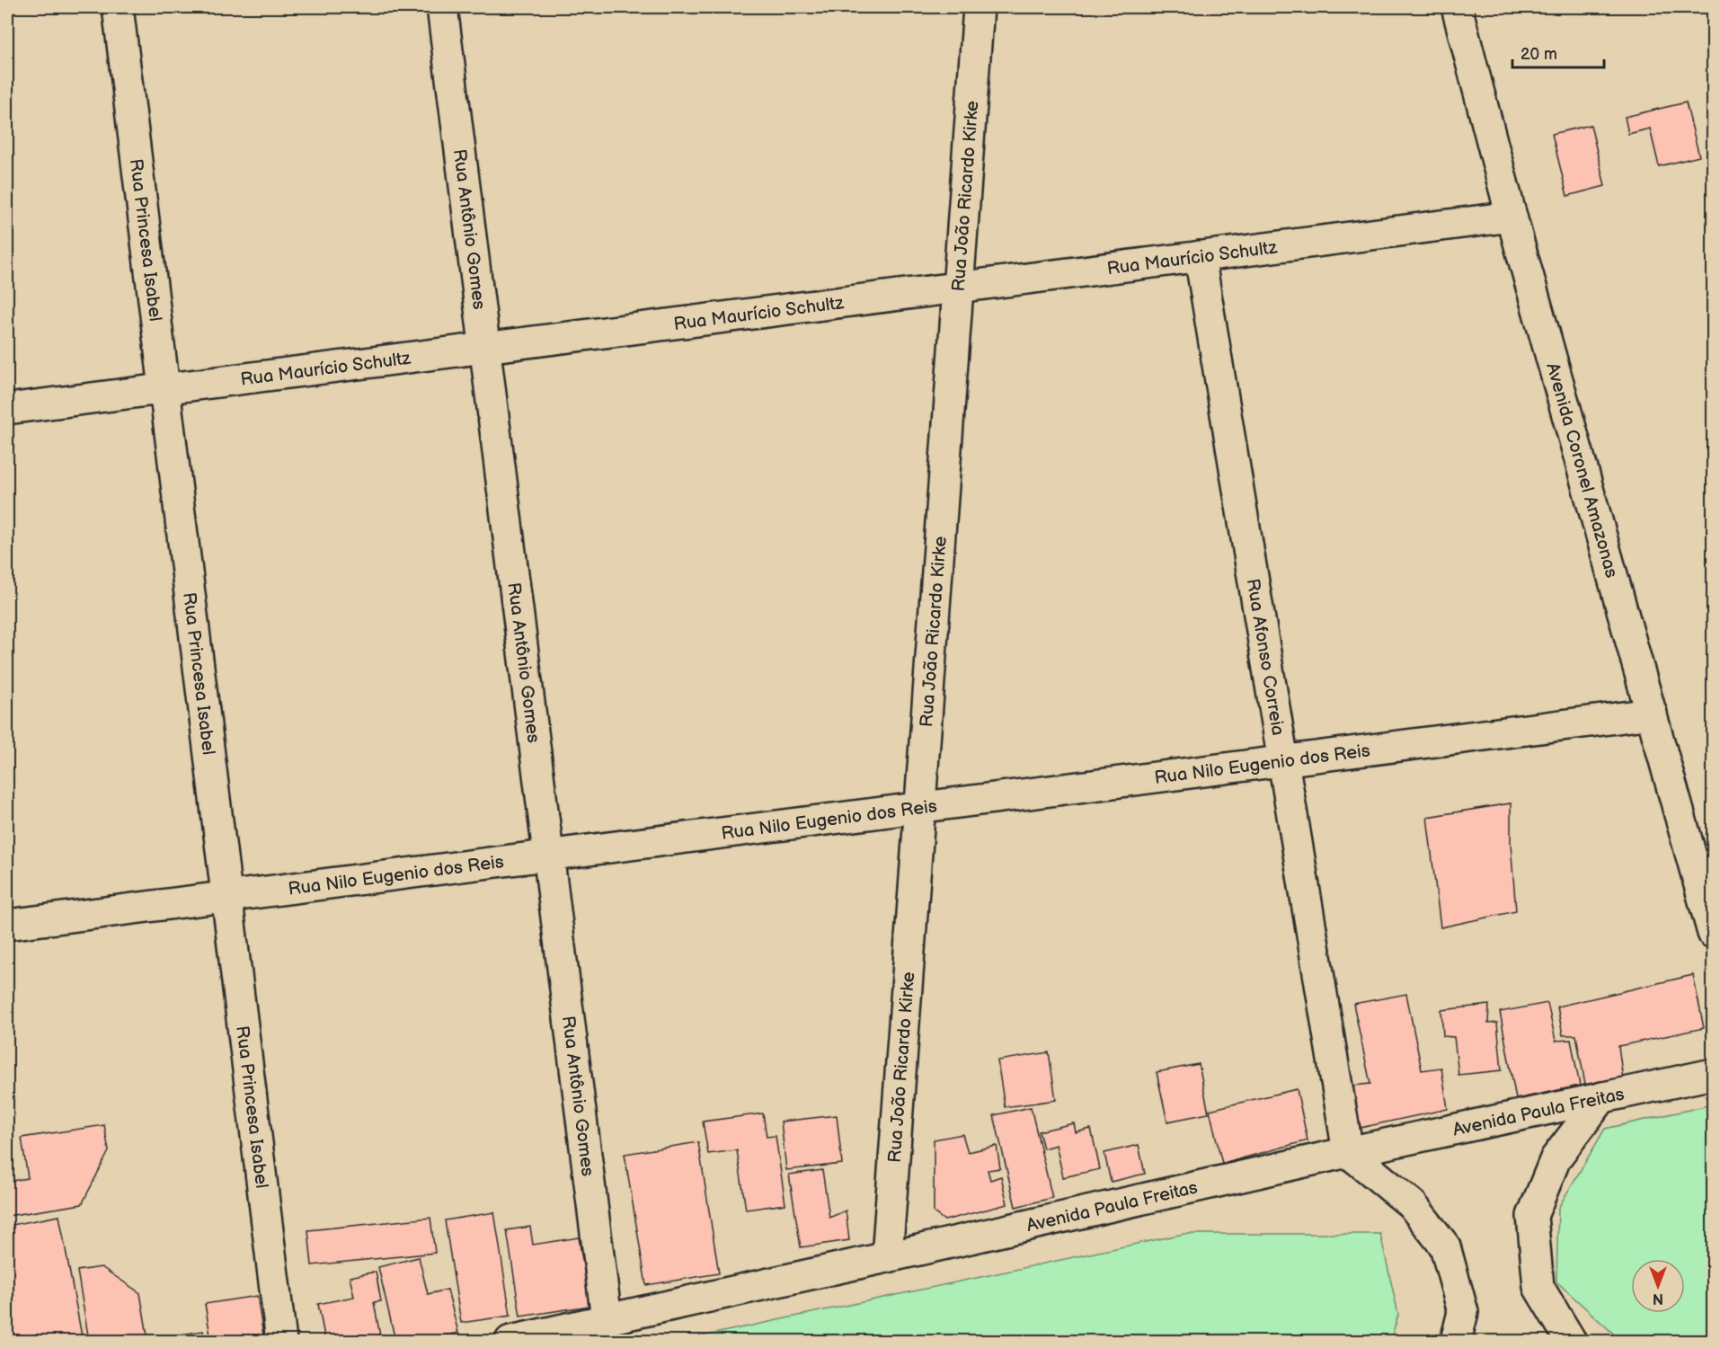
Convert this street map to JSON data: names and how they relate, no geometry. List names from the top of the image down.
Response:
{
  "streets": {
    "street": [
      "Rua João Ricardo Kirke",
      "Rua Antônio Gomes",
      "Rua Princesa Isabel",
      "Rua Maurício Schultz",
      "Avenida Coronel Amazonas",
      "Rua Afonso Correia",
      "Rua Nilo Eugenio dos Reis",
      "Avenida Paula Freitas"
    ]
  },
  "crossings": [
    ["Rua João Ricardo Kirke", "Rua Maurício Schultz"],
    ["Rua João Ricardo Kirke", "Rua Nilo Eugenio dos Reis"],
    ["Rua João Ricardo Kirke", "Avenida Paula Freitas"],
    ["Rua Antônio Gomes", "Rua Maurício Schultz"],
    ["Rua Antônio Gomes", "Rua Nilo Eugenio dos Reis"],
    ["Rua Antônio Gomes", "Avenida Paula Freitas"],
    ["Rua Princesa Isabel", "Rua Maurício Schultz"],
    ["Rua Princesa Isabel", "Rua Nilo Eugenio dos Reis"],
    ["Rua Maurício Schultz", "Avenida Coronel Amazonas"],
    ["Rua Maurício Schultz", "Rua Afonso Correia"],
    ["Avenida Coronel Amazonas", "Rua Nilo Eugenio dos Reis"],
    ["Rua Afonso Correia", "Rua Nilo Eugenio dos Reis"],
    ["Rua Afonso Correia", "Avenida Paula Freitas"]
  ],
  "scale_bar": "20 m",
  "north": "bottom"
}
